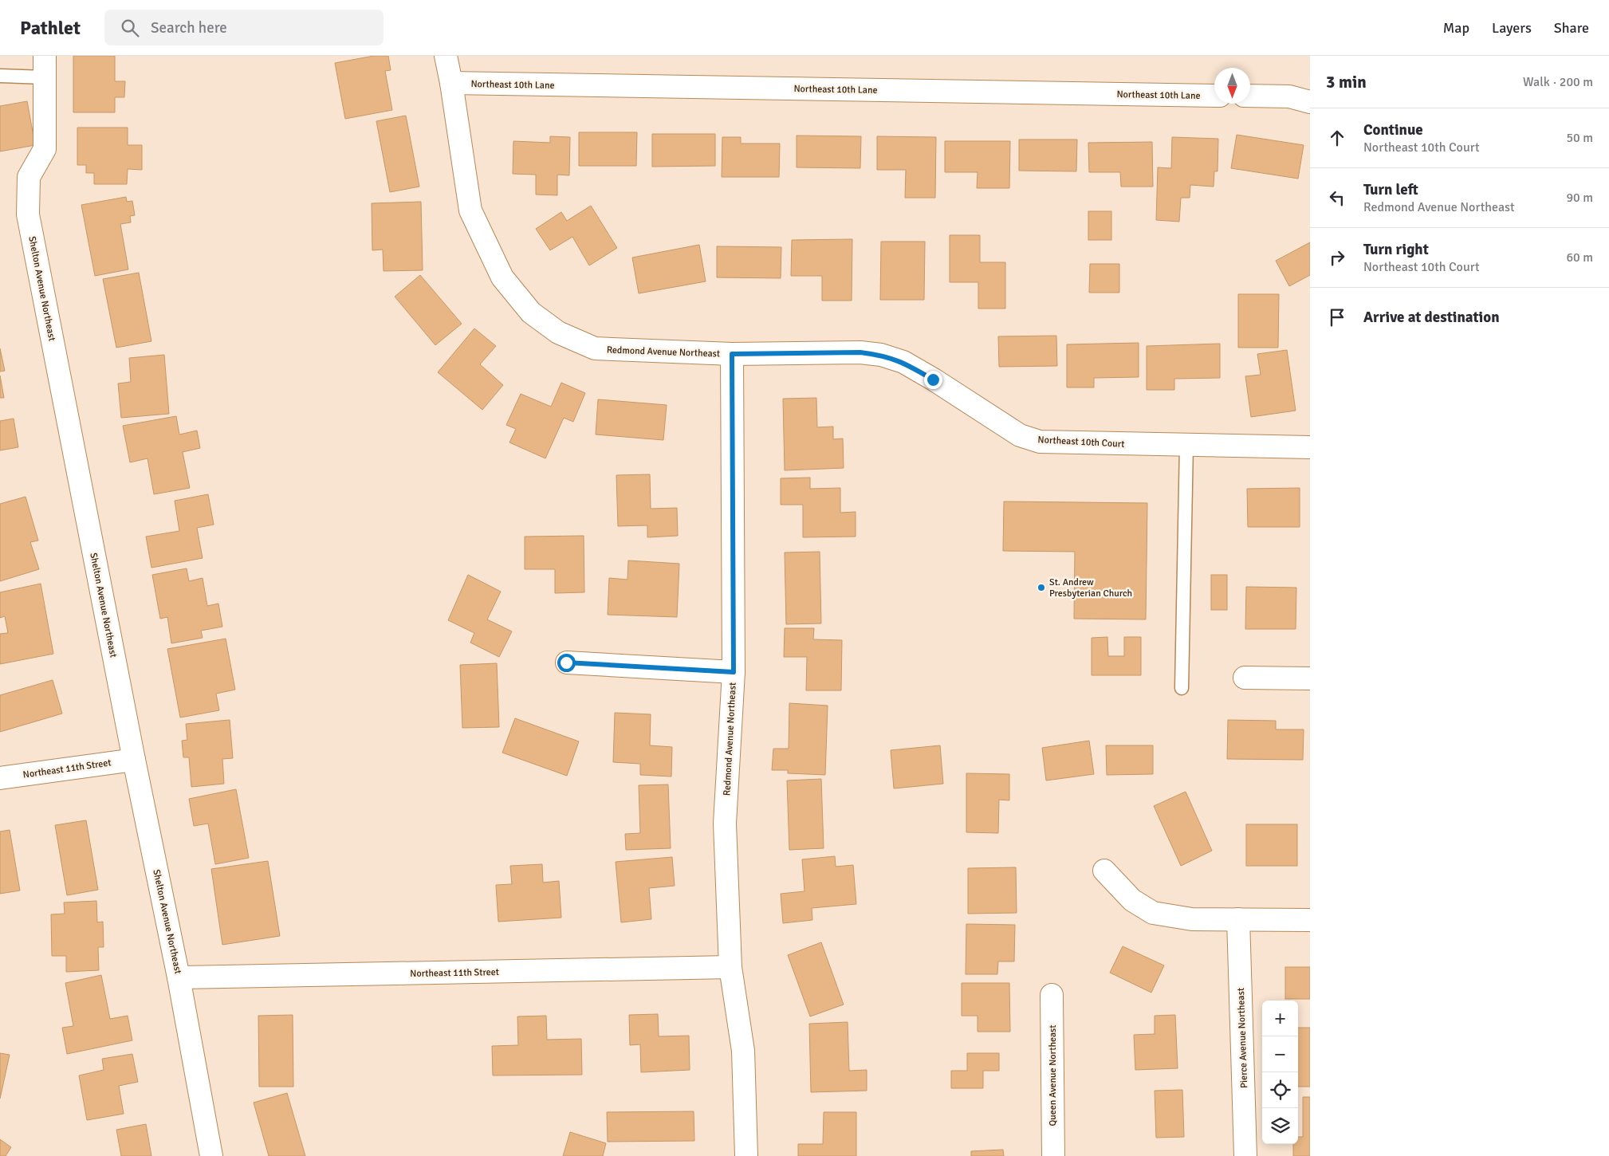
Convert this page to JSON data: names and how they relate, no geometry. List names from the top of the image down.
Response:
{
  "streets": {
    "street": [
      "Northeast 10th Lane",
      "Shelton Avenue Northeast",
      "Redmond Avenue Northeast",
      "Northeast 10th Court",
      "Northeast 11th Street",
      "Pierce Avenue Northeast",
      "Queen Avenue Northeast"
    ]
  },
  "crossings": [
    ["Northeast 10th Lane", "Redmond Avenue Northeast"],
    ["Shelton Avenue Northeast", "Northeast 11th Street"],
    ["Redmond Avenue Northeast", "Northeast 10th Court"],
    ["Redmond Avenue Northeast", "Northeast 11th Street"]
  ],
  "places": ["St. Andrew Presbyterian Church"],
  "north": "bottom",
  "page": {
    "header": "Pathlet",
    "search": "Search here",
    "nav": ["Map", "Layers", "Share"],
    "heading": ["3 min", "Walk · 200 m"],
    "list": [
      ["Continue", "Northeast 10th Court", "50 m"],
      ["Turn left", "Redmond Avenue Northeast", "90 m"],
      ["Turn right", "Northeast 10th Court", "60 m"],
      "Arrive at destination"
    ],
    "map_buttons": ["+", "−"]
  }
}
